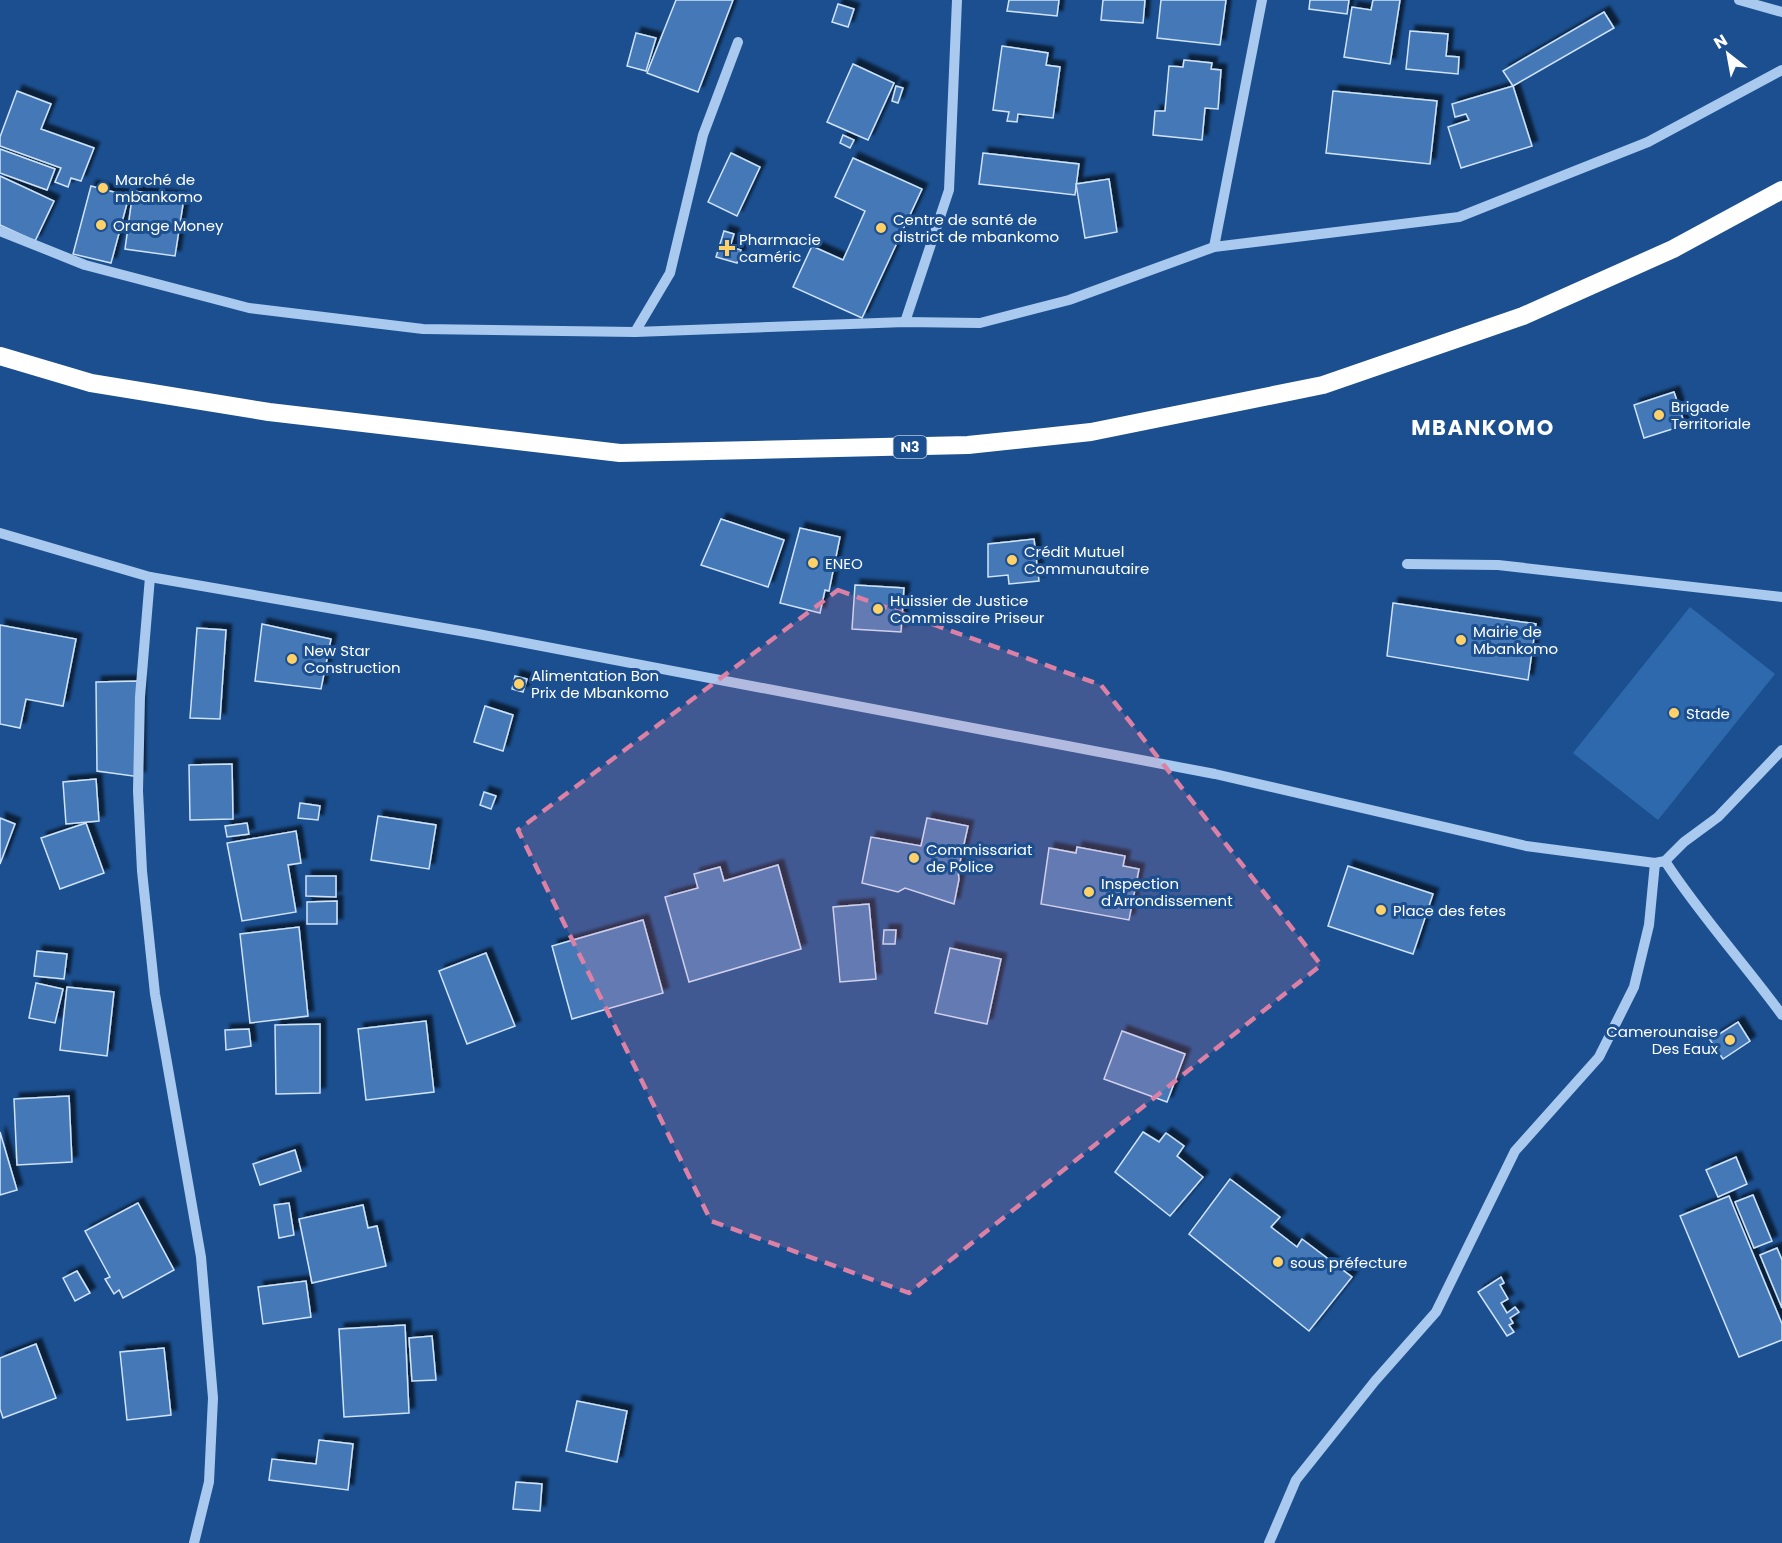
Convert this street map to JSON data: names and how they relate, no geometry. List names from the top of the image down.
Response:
{
  "streets": {
    "highway": ["N3"]
  },
  "districts": ["MBANKOMO"],
  "places": {
    "other": [
      "Marché de mbankomo",
      "Orange Money",
      "Centre de santé de district de mbankomo",
      "Brigade Territoriale",
      "Crédit Mutuel Communautaire",
      "ENEO",
      "Huissier de Justice Commissaire Priseur",
      "Mairie de Mbankomo",
      "New Star Construction",
      "Alimentation Bon Prix de Mbankomo",
      "Stade",
      "Commissariat de Police",
      "Inspection d'Arrondissement",
      "Place des fetes",
      "Camerounaise Des Eaux",
      "sous préfecture"
    ],
    "health": ["Pharmacie caméric"]
  },
  "north": "top left"
}
